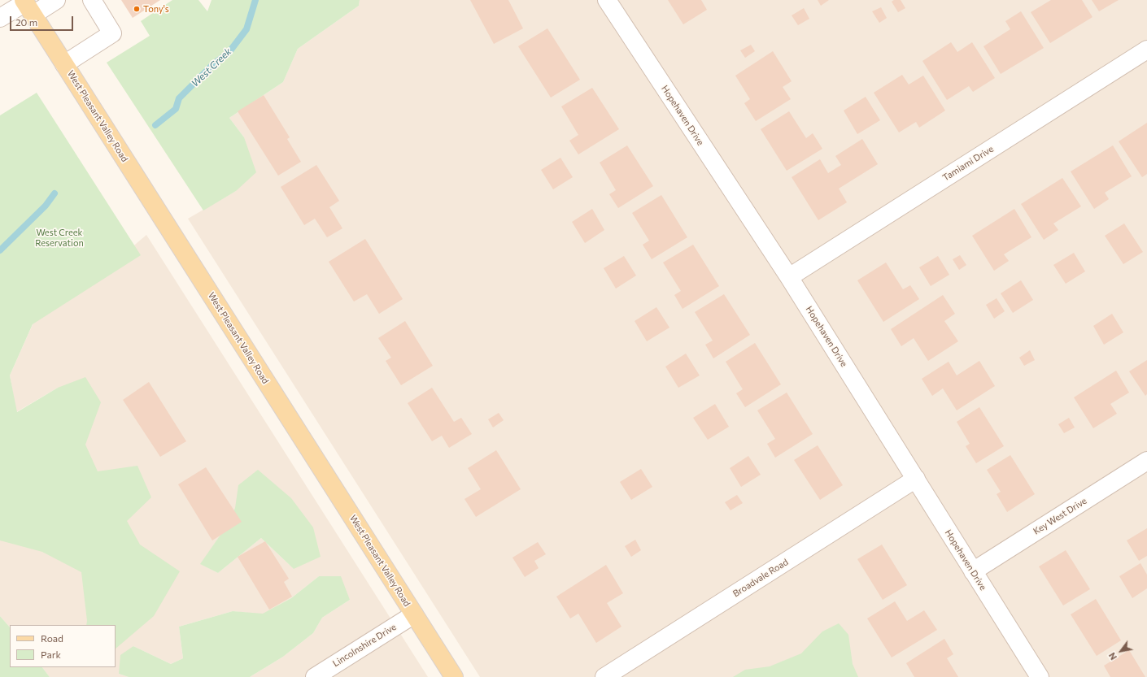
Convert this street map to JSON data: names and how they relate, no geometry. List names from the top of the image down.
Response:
{
  "streets": {
    "main road": ["West Pleasant Valley Road"],
    "street": [
      "Hopehaven Drive",
      "Tamiami Drive",
      "Key West Drive",
      "Broadvale Road",
      "Lincolnshire Drive"
    ]
  },
  "crossings": [
    ["Hopehaven Drive", "Tamiami Drive"],
    ["Hopehaven Drive", "Key West Drive"],
    ["Hopehaven Drive", "Broadvale Road"],
    ["West Pleasant Valley Road", "Lincolnshire Drive"]
  ],
  "water": ["West Creek"],
  "parks": ["West Creek Reservation"],
  "places": ["Tony's"],
  "legend": ["Road", "Park"],
  "scale_bar": "20 m",
  "north": "bottom left"
}
